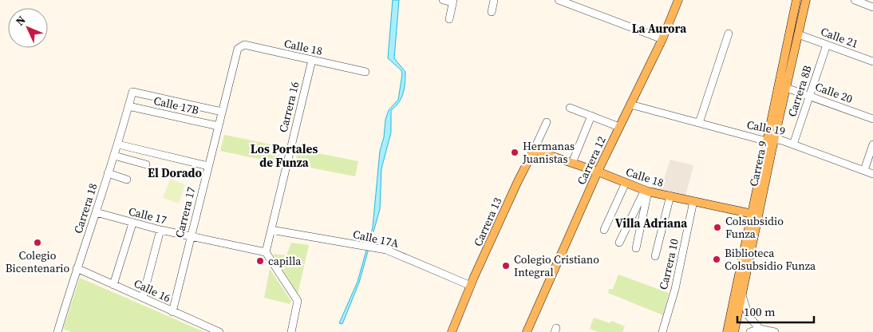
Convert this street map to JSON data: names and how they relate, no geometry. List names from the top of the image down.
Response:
{
  "streets": {
    "main road": [
      "Calle 18",
      "Carrera 12",
      "Carrera 9",
      "Carrera 13"
    ],
    "street": [
      "Calle 21",
      "Carrera 8B",
      "Calle 20",
      "Calle 17B",
      "Carrera 16",
      "Calle 19",
      "Carrera 18",
      "Carrera 17",
      "Calle 17",
      "Calle 17A",
      "Carrera 10",
      "Calle 16"
    ]
  },
  "crossings": [
    ["Calle 21", "Carrera 8B"],
    ["Calle 21", "Carrera 9"],
    ["Calle 18", "Carrera 16"],
    ["Calle 18", "Carrera 12"],
    ["Calle 18", "Carrera 9"],
    ["Calle 18", "Carrera 17"],
    ["Calle 18", "Carrera 13"],
    ["Calle 18", "Carrera 10"],
    ["Carrera 8B", "Calle 20"],
    ["Carrera 8B", "Calle 19"],
    ["Calle 20", "Carrera 9"],
    ["Calle 17B", "Carrera 18"],
    ["Calle 17B", "Carrera 17"],
    ["Carrera 16", "Calle 17"],
    ["Carrera 16", "Calle 17A"],
    ["Calle 19", "Carrera 12"],
    ["Calle 19", "Carrera 9"],
    ["Carrera 18", "Calle 17"],
    ["Carrera 18", "Calle 16"],
    ["Carrera 17", "Calle 17"],
    ["Carrera 17", "Calle 16"],
    ["Carrera 13", "Calle 17A"]
  ],
  "districts": [
    "La Aurora",
    "Los Portales de Funza",
    "El Dorado",
    "Villa Adriana"
  ],
  "places": [
    "Hermanas Juanistas",
    "Colsubsidio Funza",
    "Colegio Bicentenario",
    "Biblioteca Colsubsidio Funza",
    "capilla",
    "Colegio Cristiano Integral"
  ],
  "scale_bar": "100 m",
  "north": "top left"
}
